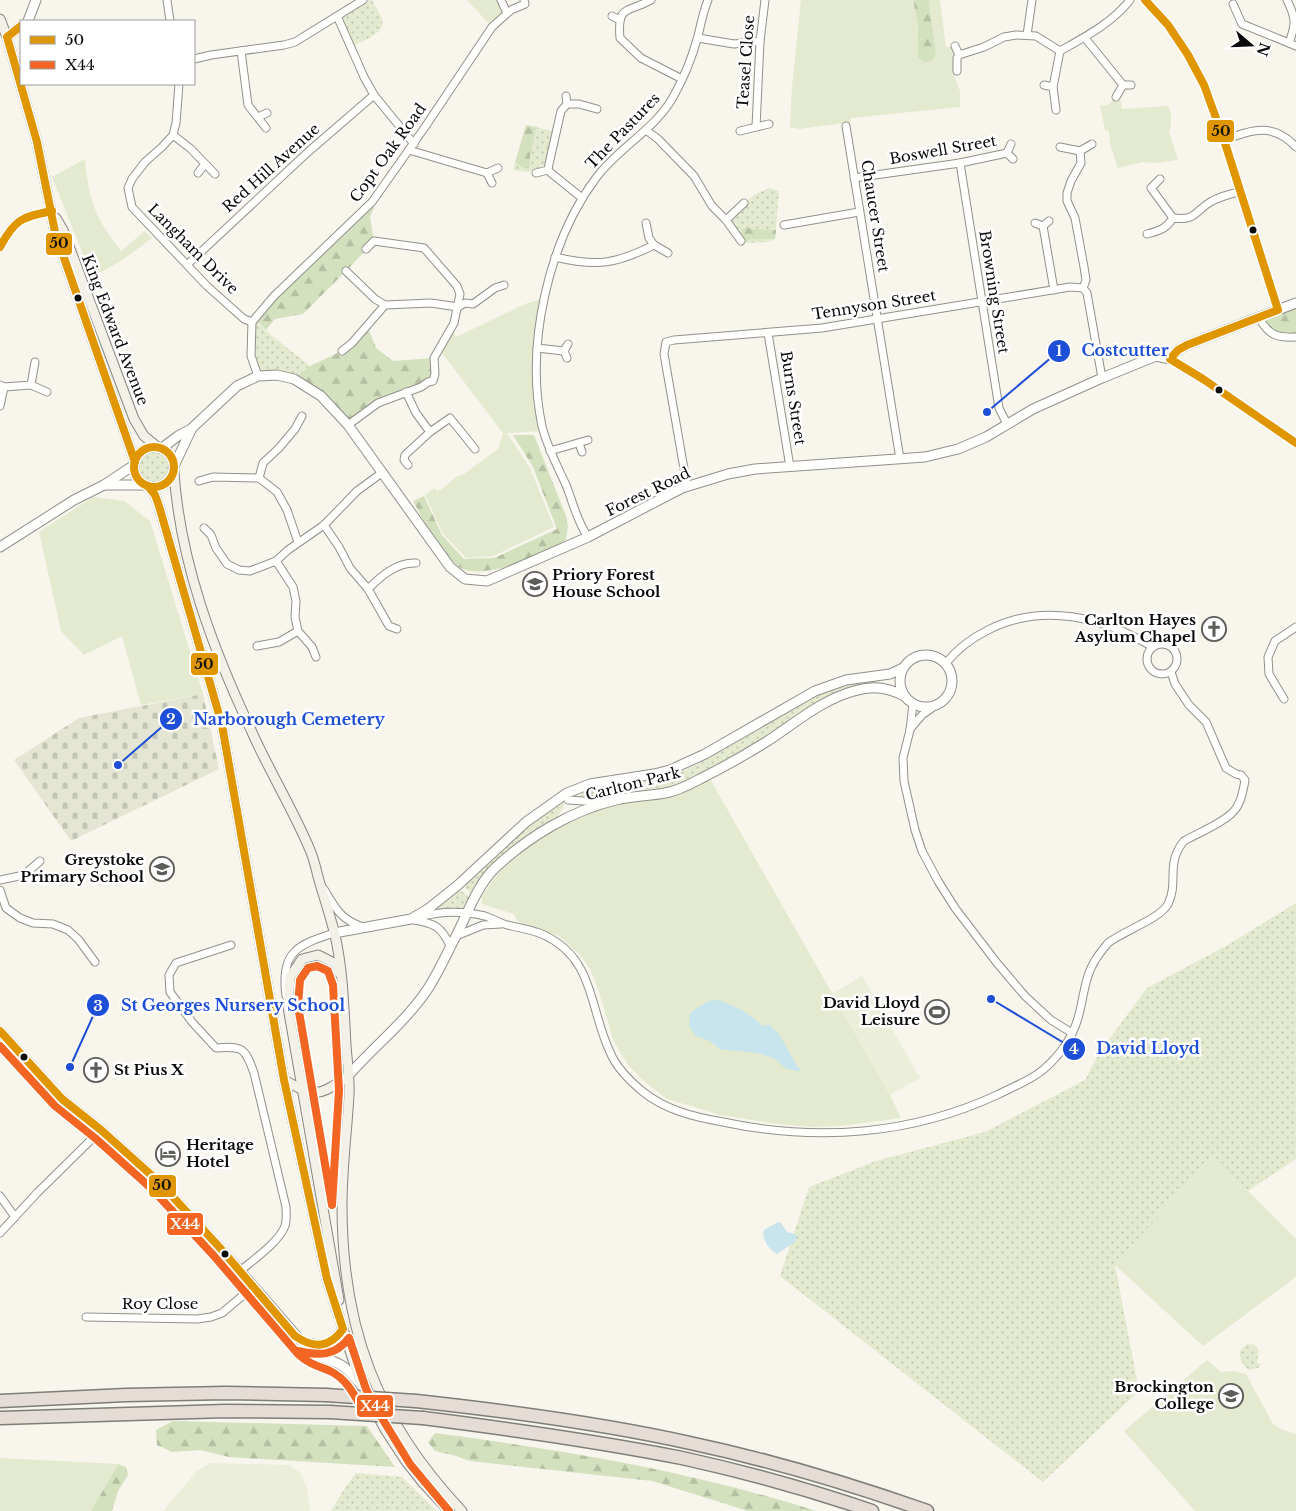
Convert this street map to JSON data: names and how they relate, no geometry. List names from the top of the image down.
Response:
{
  "streets": {
    "main road": ["King Edward Avenue"],
    "street": [
      "Teasel Close",
      "The Pastures",
      "Boswell Street",
      "Copt Oak Road",
      "Red Hill Avenue",
      "Chaucer Street",
      "Langham Drive",
      "Browning Street",
      "Tennyson Street",
      "Burns Street",
      "Forest Road",
      "Carlton Park",
      "Roy Close"
    ]
  },
  "crossings": [
    ["The Pastures", "Forest Road"],
    ["Boswell Street", "Chaucer Street"],
    ["Boswell Street", "Browning Street"],
    ["Copt Oak Road", "Langham Drive"],
    ["Red Hill Avenue", "Langham Drive"],
    ["Chaucer Street", "Tennyson Street"],
    ["Chaucer Street", "Forest Road"],
    ["Browning Street", "Tennyson Street"],
    ["Browning Street", "Forest Road"],
    ["Tennyson Street", "Burns Street"],
    ["Tennyson Street", "Forest Road"],
    ["King Edward Avenue", "Forest Road"],
    ["King Edward Avenue", "Carlton Park"],
    ["Burns Street", "Forest Road"]
  ],
  "places": {
    "other": [
      "Costcutter",
      "Narborough Cemetery",
      "David Lloyd",
      "St Georges Nursery School"
    ],
    "school or university": ["Priory Forest House School", "Greystoke Primary School", "Brockington College"],
    "church": ["Carlton Hayes Asylum Chapel", "St Pius X"],
    "sports": ["David Lloyd Leisure"],
    "hotel": ["Heritage Hotel"]
  },
  "lines": ["transit line 50", "transit line X44"],
  "legend": ["50", "X44"],
  "north": "right"
}
